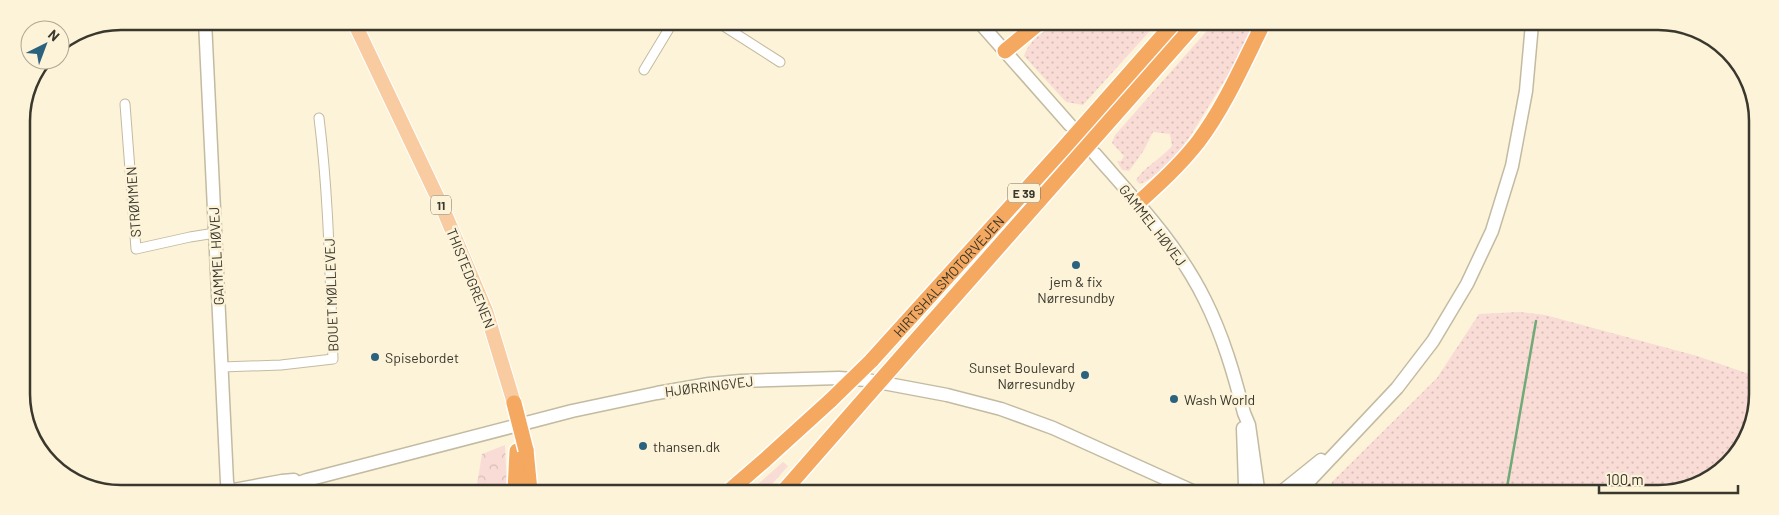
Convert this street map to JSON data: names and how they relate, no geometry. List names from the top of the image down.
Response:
{
  "streets": {
    "highway": ["E 39", "11", "HIRTSHALSMOTORVEJEN"],
    "main road": ["GAMMEL HØVEJ", "THISTEDGRENEN", "HJØRRINGVEJ"],
    "street": ["STRØMMEN", "BOUET MØLLEVEJ"]
  },
  "crossings": [
    ["STRØMMEN", "GAMMEL HØVEJ"],
    ["11", "THISTEDGRENEN"],
    ["GAMMEL HØVEJ", "BOUET MØLLEVEJ"]
  ],
  "places": [
    "jem & fix Nørresundby",
    "Spisebordet",
    "Sunset Boulevard Nørresundby",
    "Wash World",
    "thansen.dk"
  ],
  "scale_bar": "100 m",
  "north": "top right"
}
